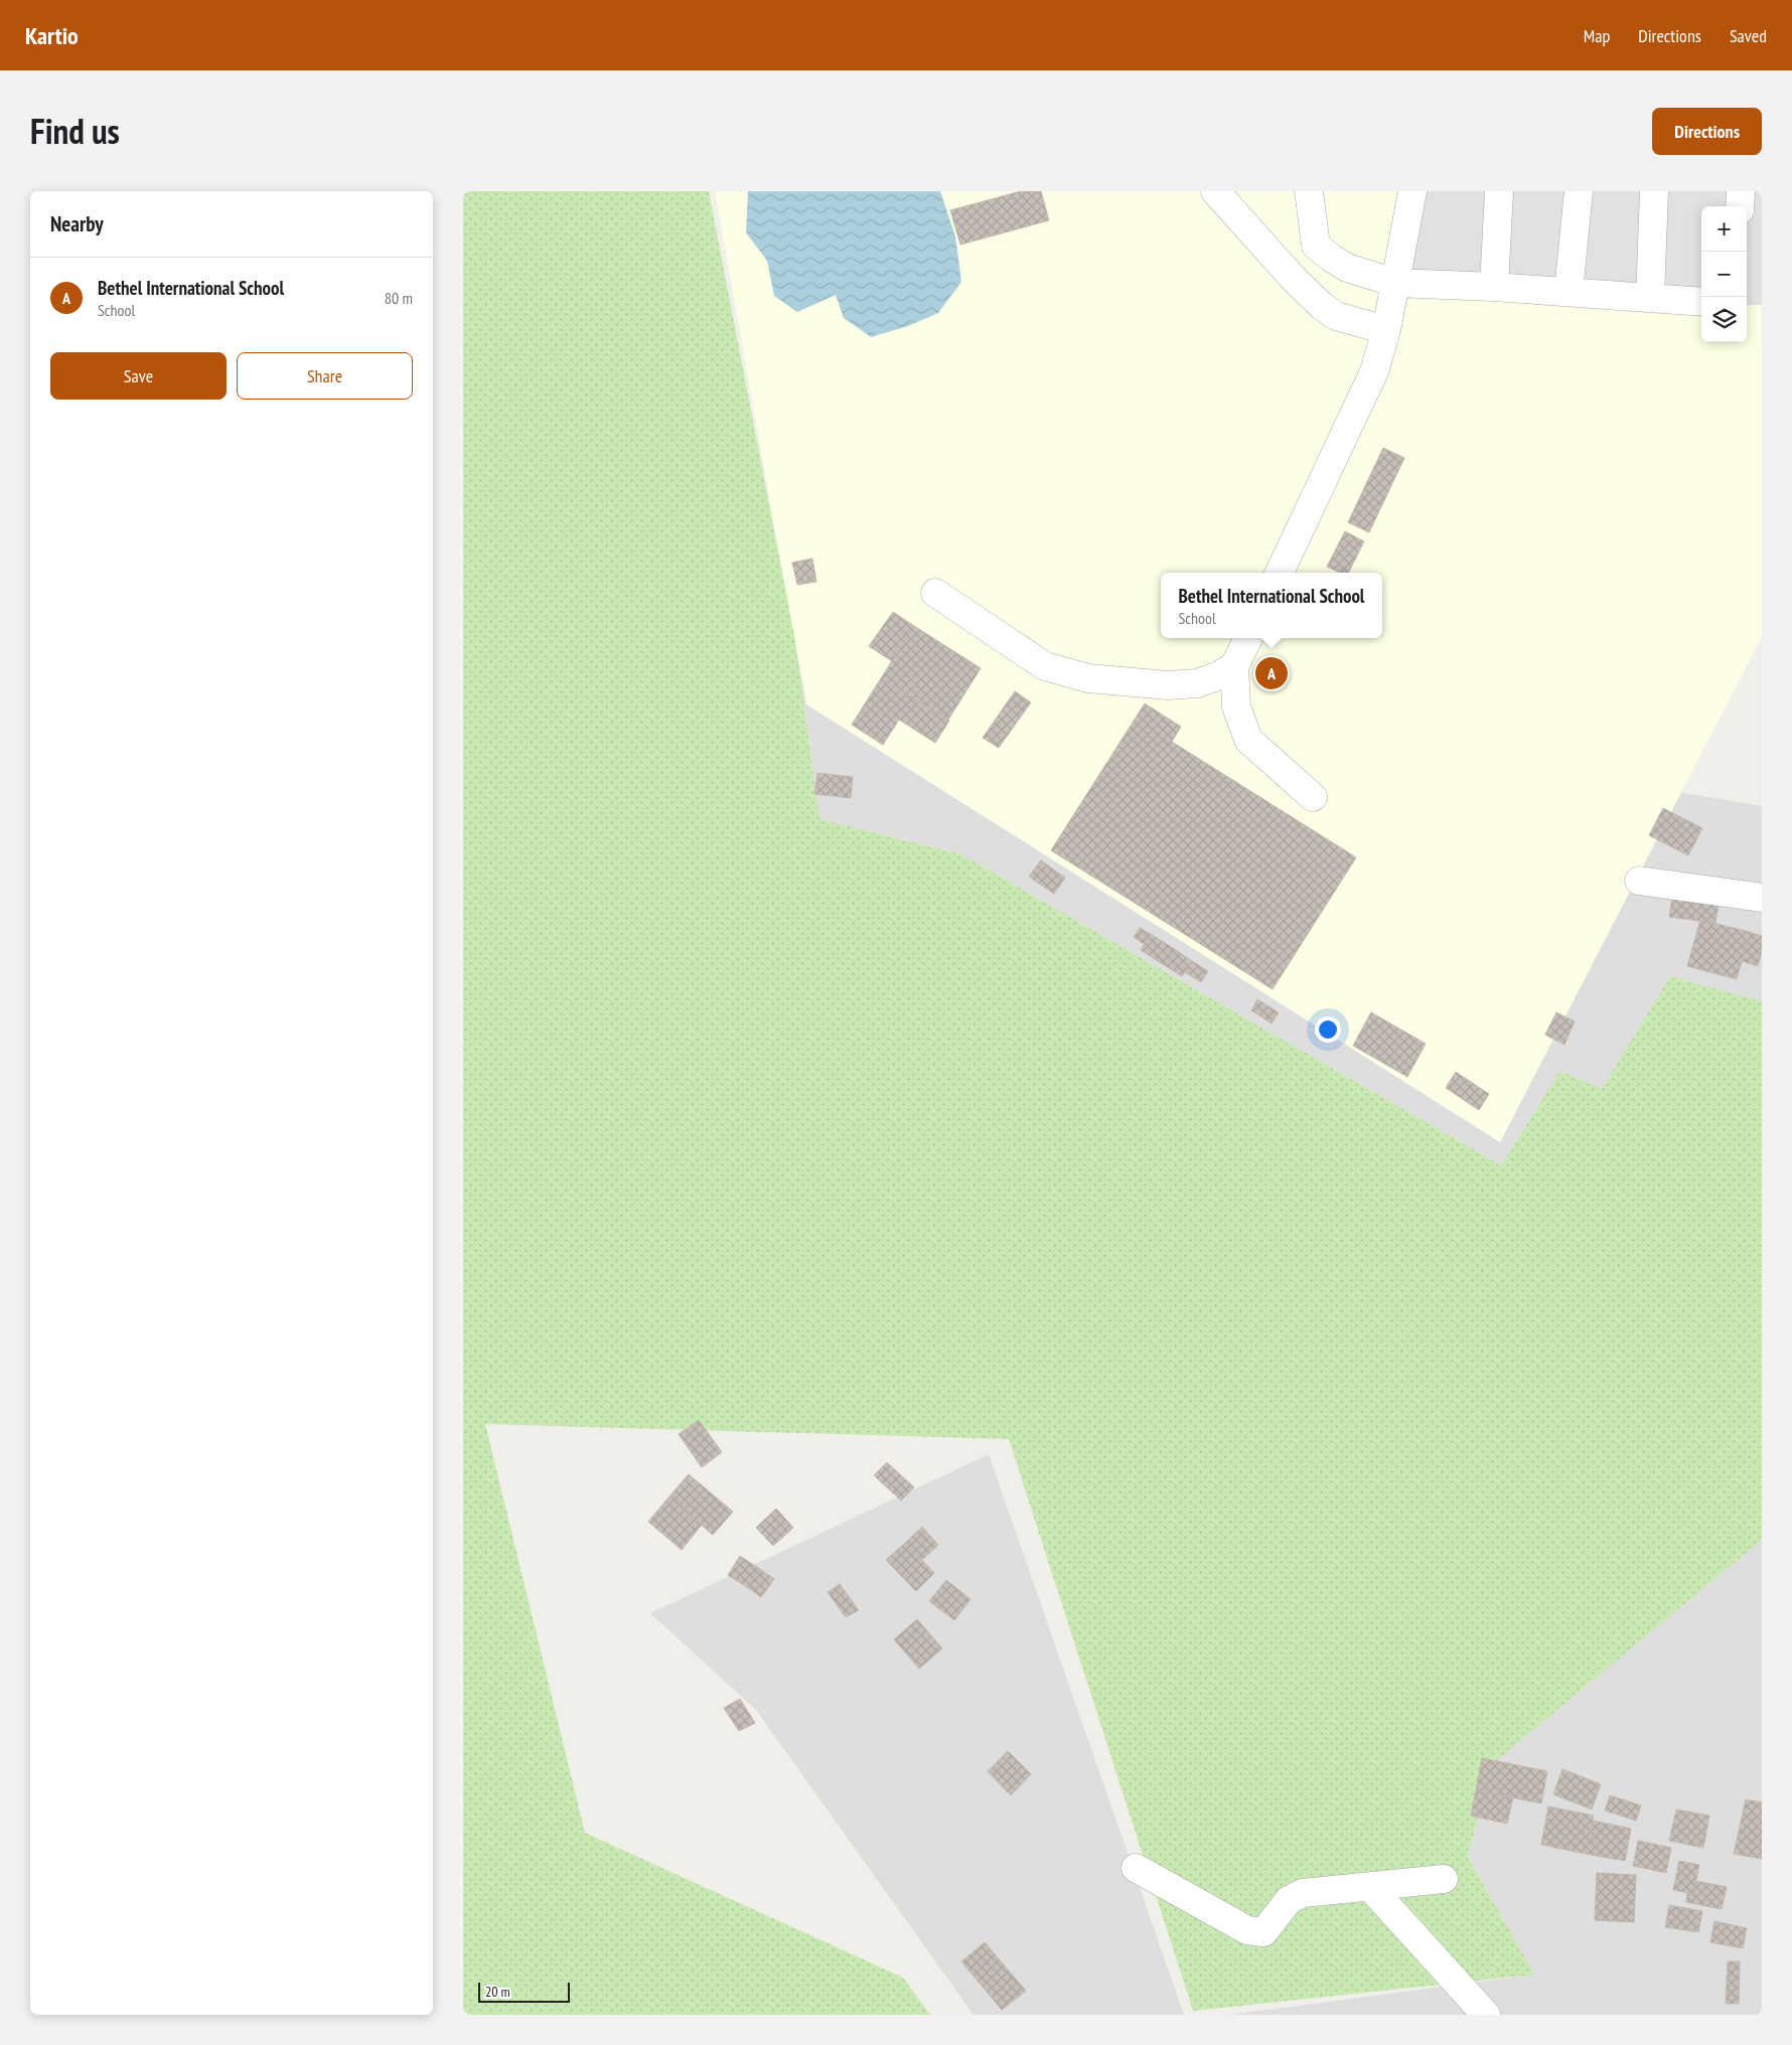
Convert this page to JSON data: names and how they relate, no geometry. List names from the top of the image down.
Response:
{
  "scale_bar": "20 m",
  "page": {
    "header": "Kartio",
    "nav": ["Map", "Directions", "Saved"],
    "title": "Find us",
    "buttons": [
      "Directions",
      ["Save", "Share"]
    ],
    "heading": "Nearby",
    "map_buttons": ["+", "−"],
    "list": [
      {
        "mark": "A",
        "name": "Bethel International School",
        "note": "School",
        "value": "80 m"
      }
    ],
    "popup": ["Bethel International School", "School"],
    "pins": "A",
    "scale": "20 m"
  }
}
